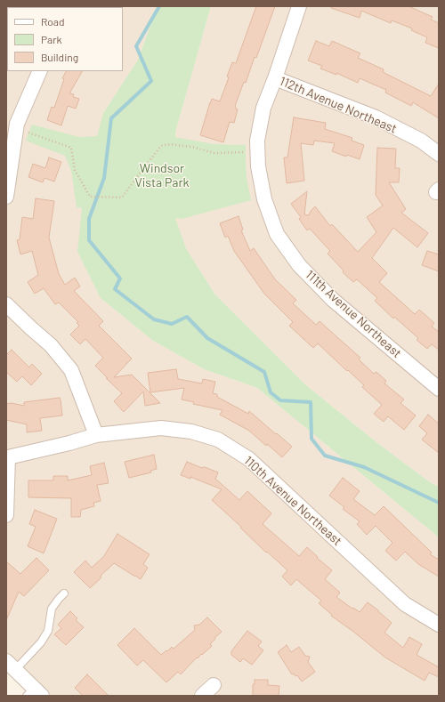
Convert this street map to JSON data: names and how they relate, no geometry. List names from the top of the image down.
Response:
{
  "streets": {
    "street": ["112th Avenue Northeast", "111th Avenue Northeast", "110th Avenue Northeast"]
  },
  "crossings": [
    ["112th Avenue Northeast", "111th Avenue Northeast"]
  ],
  "parks": ["Windsor Vista Park"],
  "legend": ["Road", "Park", "Building"]
}
